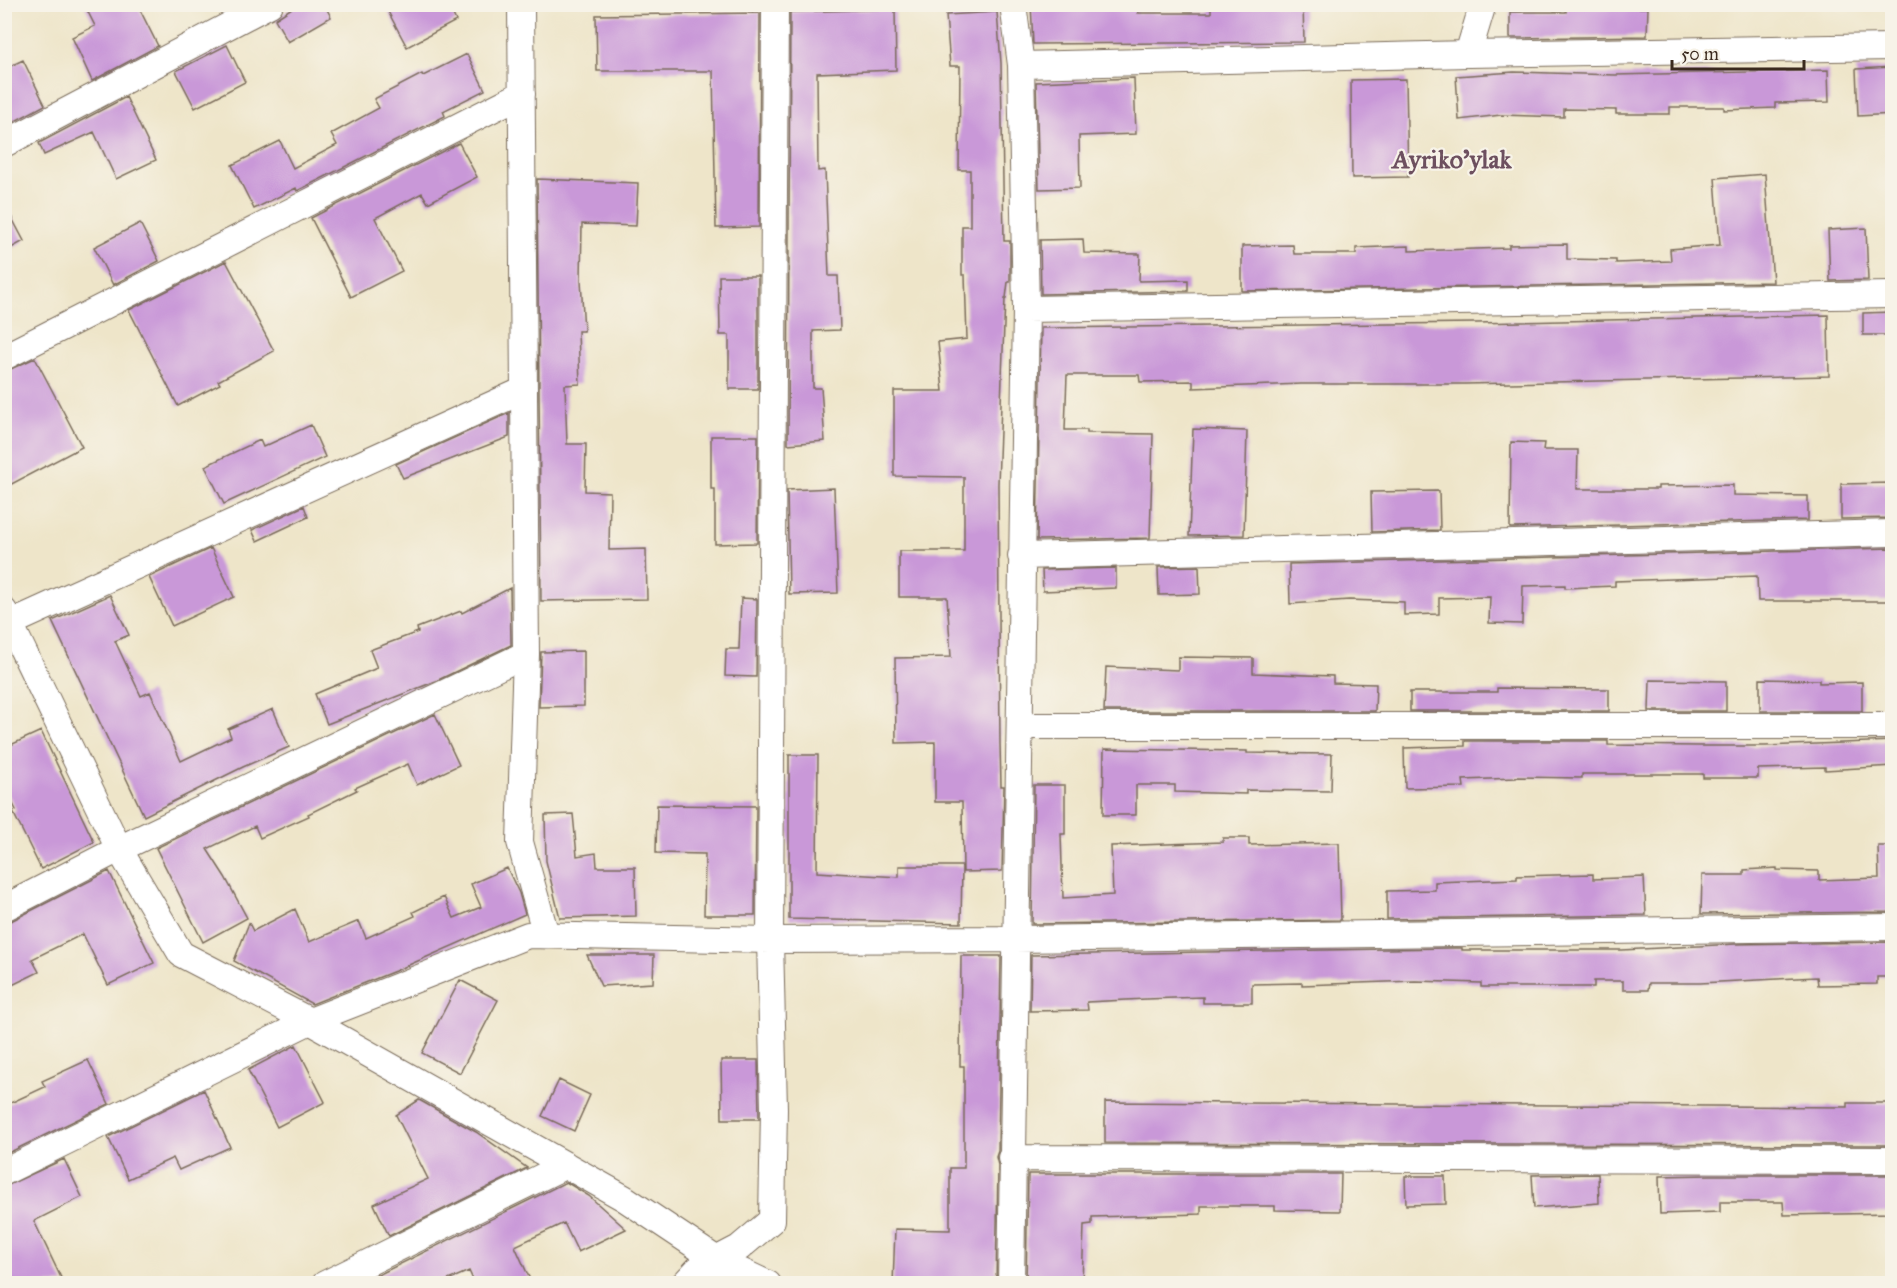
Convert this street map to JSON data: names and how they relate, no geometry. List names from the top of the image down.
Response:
{
  "districts": ["Ayriko'ylak"],
  "scale_bar": "50 m"
}
